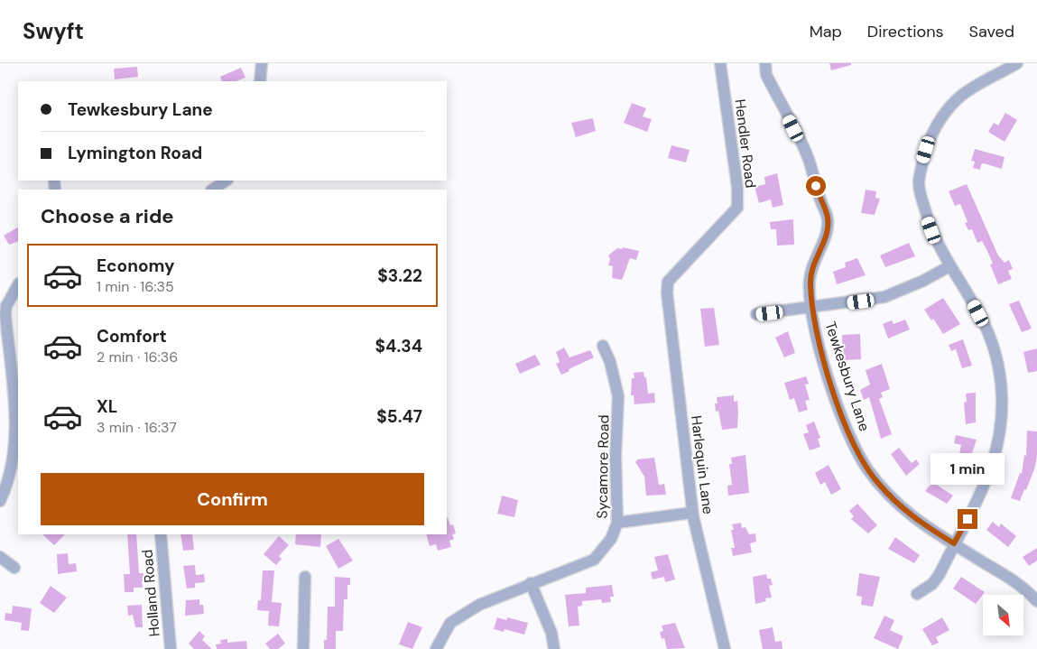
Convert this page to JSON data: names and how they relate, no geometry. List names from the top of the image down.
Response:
{
  "streets": {
    "street": [
      "Hendler Road",
      "Tewkesbury Lane",
      "Harlequin Lane",
      "Sycamore Road",
      "Holland Road"
    ]
  },
  "crossings": [
    ["Hendler Road", "Harlequin Lane"]
  ],
  "north": "bottom right",
  "page": {
    "header": "Swyft",
    "nav": ["Map", "Directions", "Saved"],
    "banner": ["Tewkesbury Lane", "Lymington Road"],
    "heading": "Choose a ride",
    "list": [
      {
        "name": "Economy",
        "note": "1 min · 16:35",
        "value": "$3.22"
      },
      {
        "name": "Comfort",
        "note": "2 min · 16:36",
        "value": "$4.34"
      },
      {
        "name": "XL",
        "note": "3 min · 16:37",
        "value": "$5.47"
      }
    ],
    "bubble": "1 min",
    "buttons": "Confirm"
  }
}
